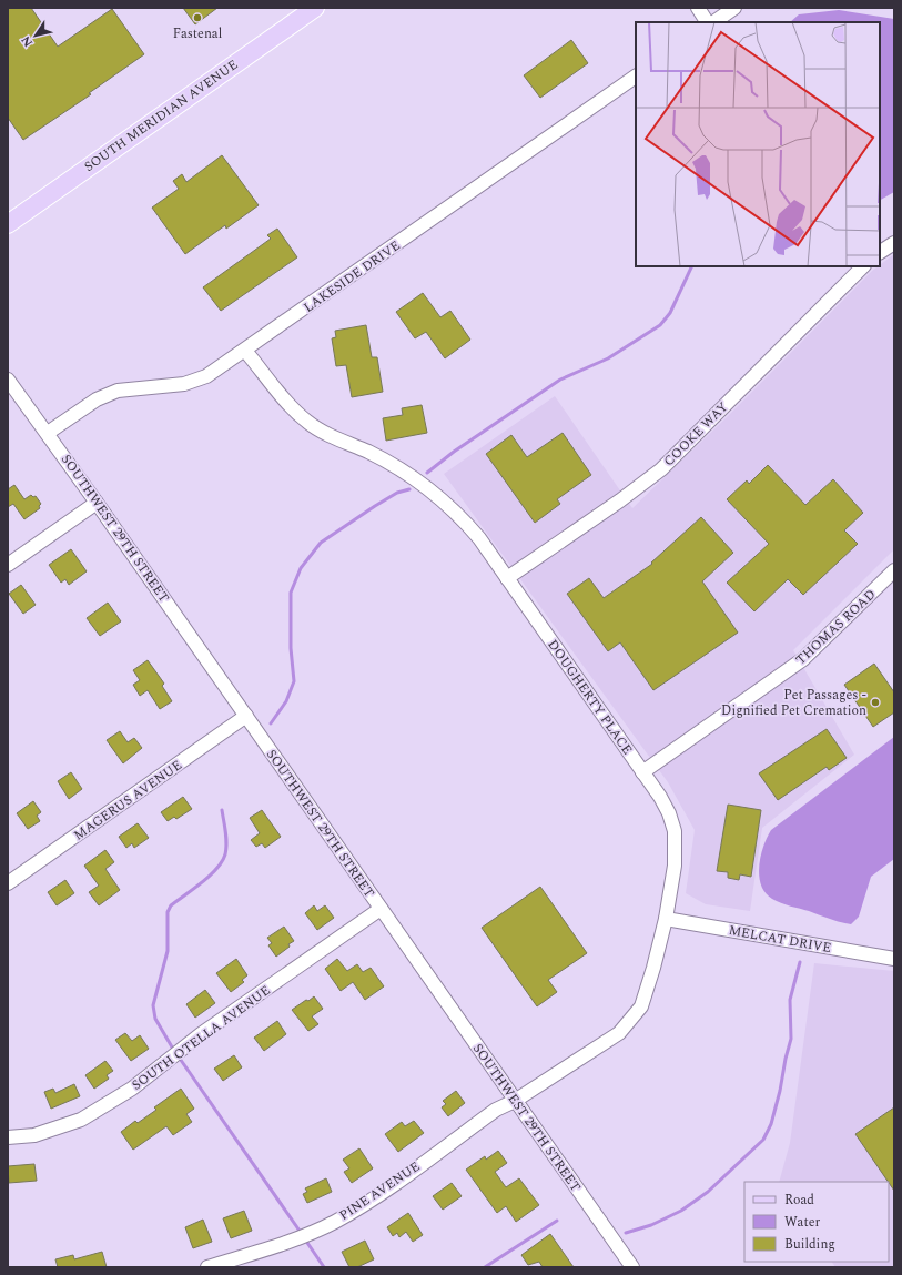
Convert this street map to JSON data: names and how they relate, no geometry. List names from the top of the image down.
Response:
{
  "streets": {
    "main road": ["SOUTH MERIDIAN AVENUE"],
    "street": [
      "LAKESIDE DRIVE",
      "COOKE WAY",
      "SOUTHWEST 29TH STREET",
      "THOMAS ROAD",
      "DOUGHERTY PLACE",
      "MAGERUS AVENUE",
      "MELCAT DRIVE",
      "SOUTH OTELLA AVENUE",
      "PINE AVENUE"
    ]
  },
  "crossings": [
    ["LAKESIDE DRIVE", "SOUTHWEST 29TH STREET"],
    ["LAKESIDE DRIVE", "DOUGHERTY PLACE"],
    ["COOKE WAY", "DOUGHERTY PLACE"],
    ["SOUTHWEST 29TH STREET", "DOUGHERTY PLACE"],
    ["SOUTHWEST 29TH STREET", "MAGERUS AVENUE"],
    ["SOUTHWEST 29TH STREET", "SOUTH OTELLA AVENUE"],
    ["SOUTHWEST 29TH STREET", "PINE AVENUE"],
    ["THOMAS ROAD", "DOUGHERTY PLACE"],
    ["DOUGHERTY PLACE", "MELCAT DRIVE"],
    ["DOUGHERTY PLACE", "PINE AVENUE"]
  ],
  "places": ["Fastenal", "Pet Passages - Dignified Pet Cremation"],
  "legend": ["Road", "Water", "Building"],
  "north": "bottom left"
}
